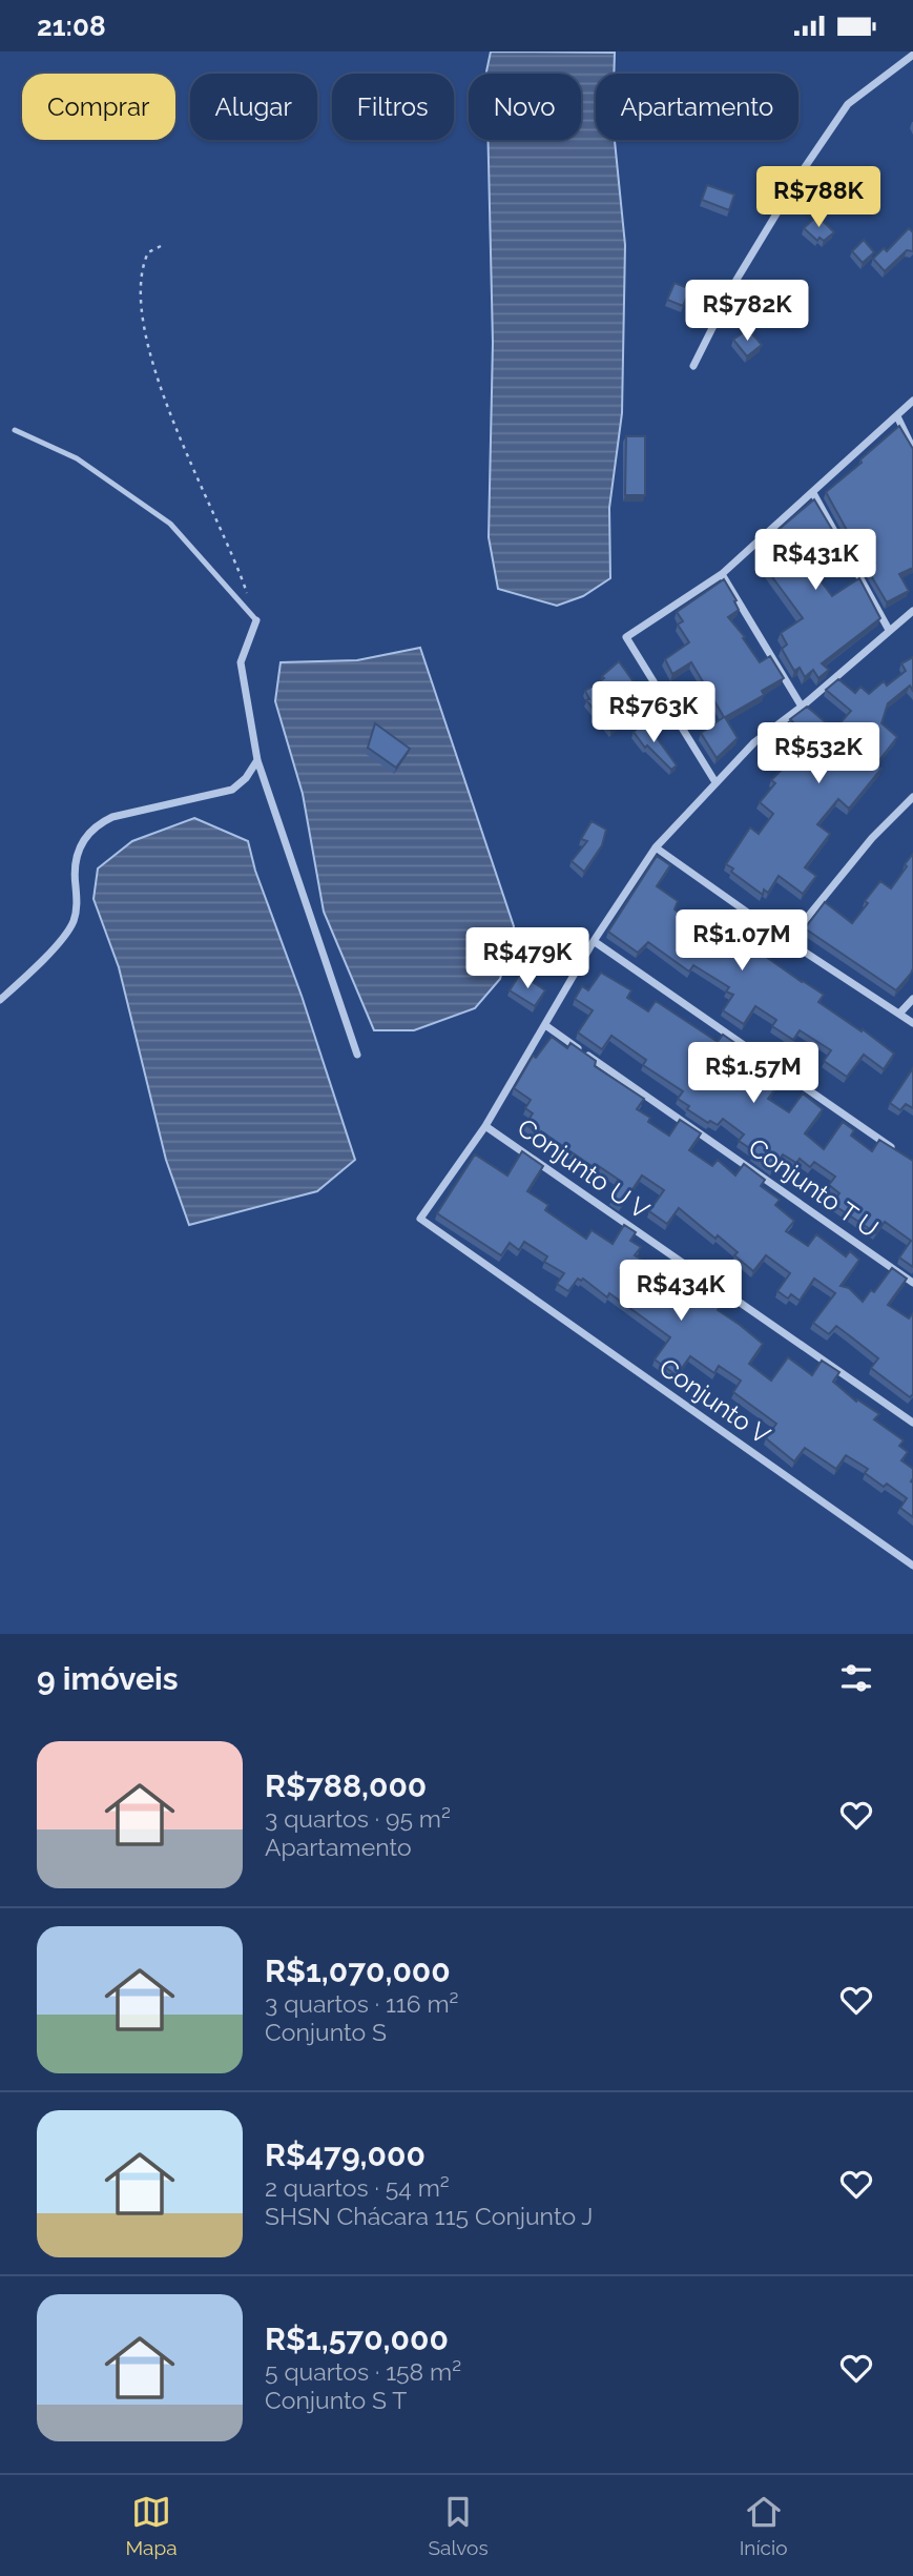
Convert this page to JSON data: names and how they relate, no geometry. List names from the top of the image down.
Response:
{
  "streets": {
    "street": ["Conjunto U V", "Conjunto T U", "Conjunto V"]
  },
  "crossings": [
    ["Conjunto U V", "Conjunto V"]
  ],
  "page": {
    "status": "21:08",
    "chip": [
      "Comprar",
      "Alugar",
      "Filtros",
      "Novo",
      "Apartamento"
    ],
    "price": [
      "R$788K",
      "R$782K",
      "R$431K",
      "R$763K",
      "R$532K",
      "R$1.07M",
      "R$479K",
      "R$1.57M",
      "R$434K"
    ],
    "heading": "9 imóveis",
    "list": [
      {
        "name": "R$788,000",
        "note": "3 quartos · 95 m² · Apartamento"
      },
      {
        "name": "R$1,070,000",
        "note": "3 quartos · 116 m² · Conjunto S"
      },
      {
        "name": "R$479,000",
        "note": "2 quartos · 54 m² · SHSN Chácara 115 Conjunto J"
      },
      {
        "name": "R$1,570,000",
        "note": "5 quartos · 158 m² · Conjunto S T"
      }
    ],
    "tabs": ["Mapa", "Salvos", "Início"]
  }
}
